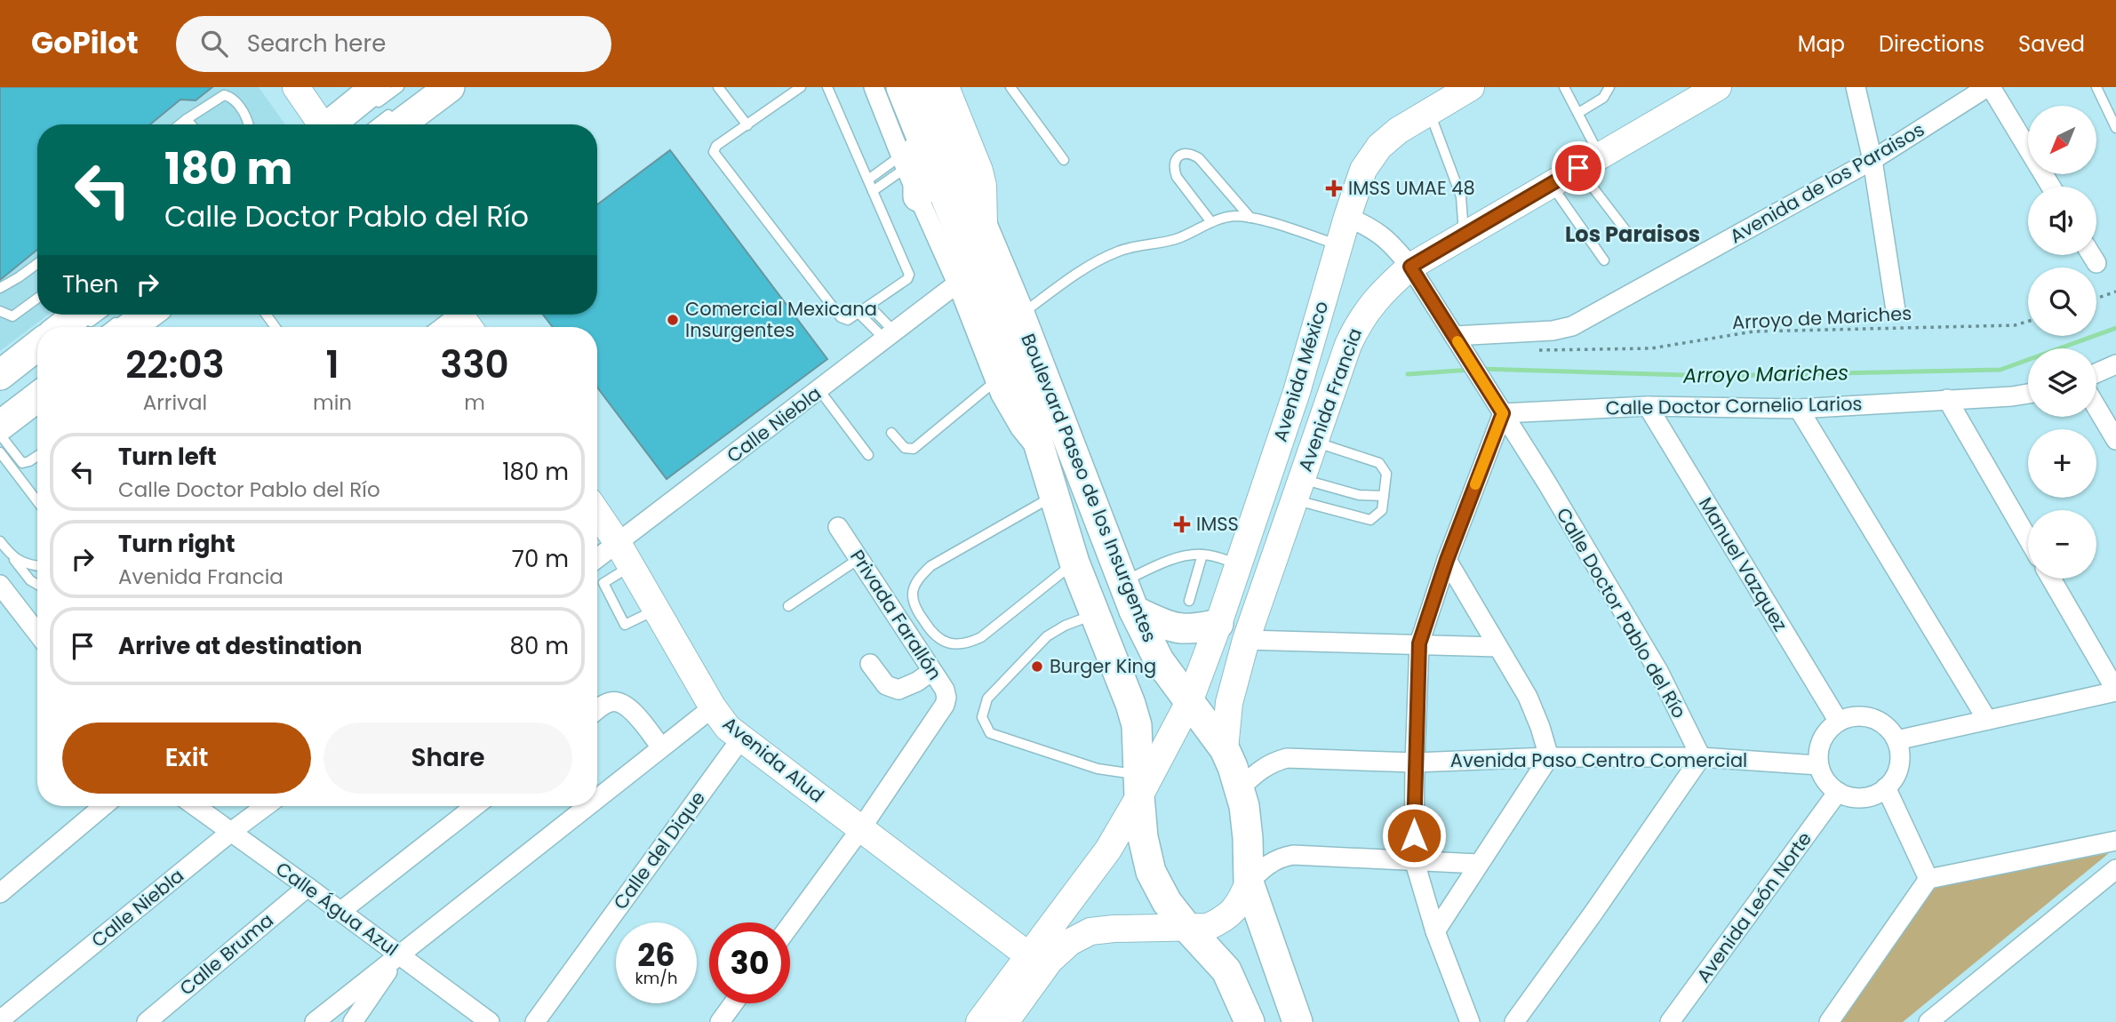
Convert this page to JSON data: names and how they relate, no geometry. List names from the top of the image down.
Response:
{
  "streets": {
    "main road": ["Boulevard Paseo de los Insurgentes"],
    "street": [
      "Avenida de los Paraisos",
      "Avenida México",
      "Avenida Francia",
      "Calle Doctor Cornelio Larios",
      "Calle Niebla",
      "Manuel Vazquez",
      "Calle Doctor Pablo del Río",
      "Privada Farallón",
      "Avenida Alud",
      "Avenida Paso Centro Comercial",
      "Calle del Dique",
      "Avenida León Norte",
      "Calle Água Azul",
      "Calle Bruma"
    ],
    "path": ["Arroyo de Mariches"]
  },
  "crossings": [
    ["Avenida de los Paraisos", "Calle Doctor Pablo del Río"],
    ["Avenida México", "Boulevard Paseo de los Insurgentes"],
    ["Avenida México", "Calle Doctor Pablo del Río"],
    ["Avenida México", "Avenida Alud"],
    ["Avenida Francia", "Boulevard Paseo de los Insurgentes"],
    ["Avenida Francia", "Calle Doctor Pablo del Río"],
    ["Calle Doctor Cornelio Larios", "Manuel Vazquez"],
    ["Calle Doctor Cornelio Larios", "Calle Doctor Pablo del Río"],
    ["Calle Niebla", "Avenida Alud"],
    ["Calle Niebla", "Calle Água Azul"],
    ["Boulevard Paseo de los Insurgentes", "Avenida Paso Centro Comercial"],
    ["Manuel Vazquez", "Avenida Paso Centro Comercial"],
    ["Manuel Vazquez", "Avenida León Norte"],
    ["Calle Doctor Pablo del Río", "Avenida Paso Centro Comercial"],
    ["Privada Farallón", "Avenida Alud"],
    ["Avenida Alud", "Calle del Dique"],
    ["Avenida Paso Centro Comercial", "Avenida León Norte"],
    ["Calle Água Azul", "Calle Bruma"]
  ],
  "districts": ["Los Paraisos"],
  "water": ["Arroyo Mariches"],
  "places": {
    "health": ["IMSS UMAE 48", "IMSS"],
    "other": ["Comercial Mexicana Insurgentes", "Burger King"]
  },
  "north": "bottom left",
  "page": {
    "header": "GoPilot",
    "search": "Search here",
    "nav": ["Map", "Directions", "Saved"],
    "map_buttons": ["+", "−"],
    "turn": ["180 m", "Calle Doctor Pablo del Río"],
    "then": "Then",
    "eta": [
      "22:03",
      "Arrival",
      "1",
      "min",
      "330",
      "m"
    ],
    "list": [
      {
        "name": "Turn left",
        "note": "Calle Doctor Pablo del Río",
        "value": "180 m"
      },
      {
        "name": "Turn right",
        "note": "Avenida Francia",
        "value": "70 m"
      },
      {
        "name": "Arrive at destination",
        "value": "80 m"
      }
    ],
    "buttons": ["Exit", "Share"],
    "speed": "26 km/h",
    "limit": "30"
  }
}
